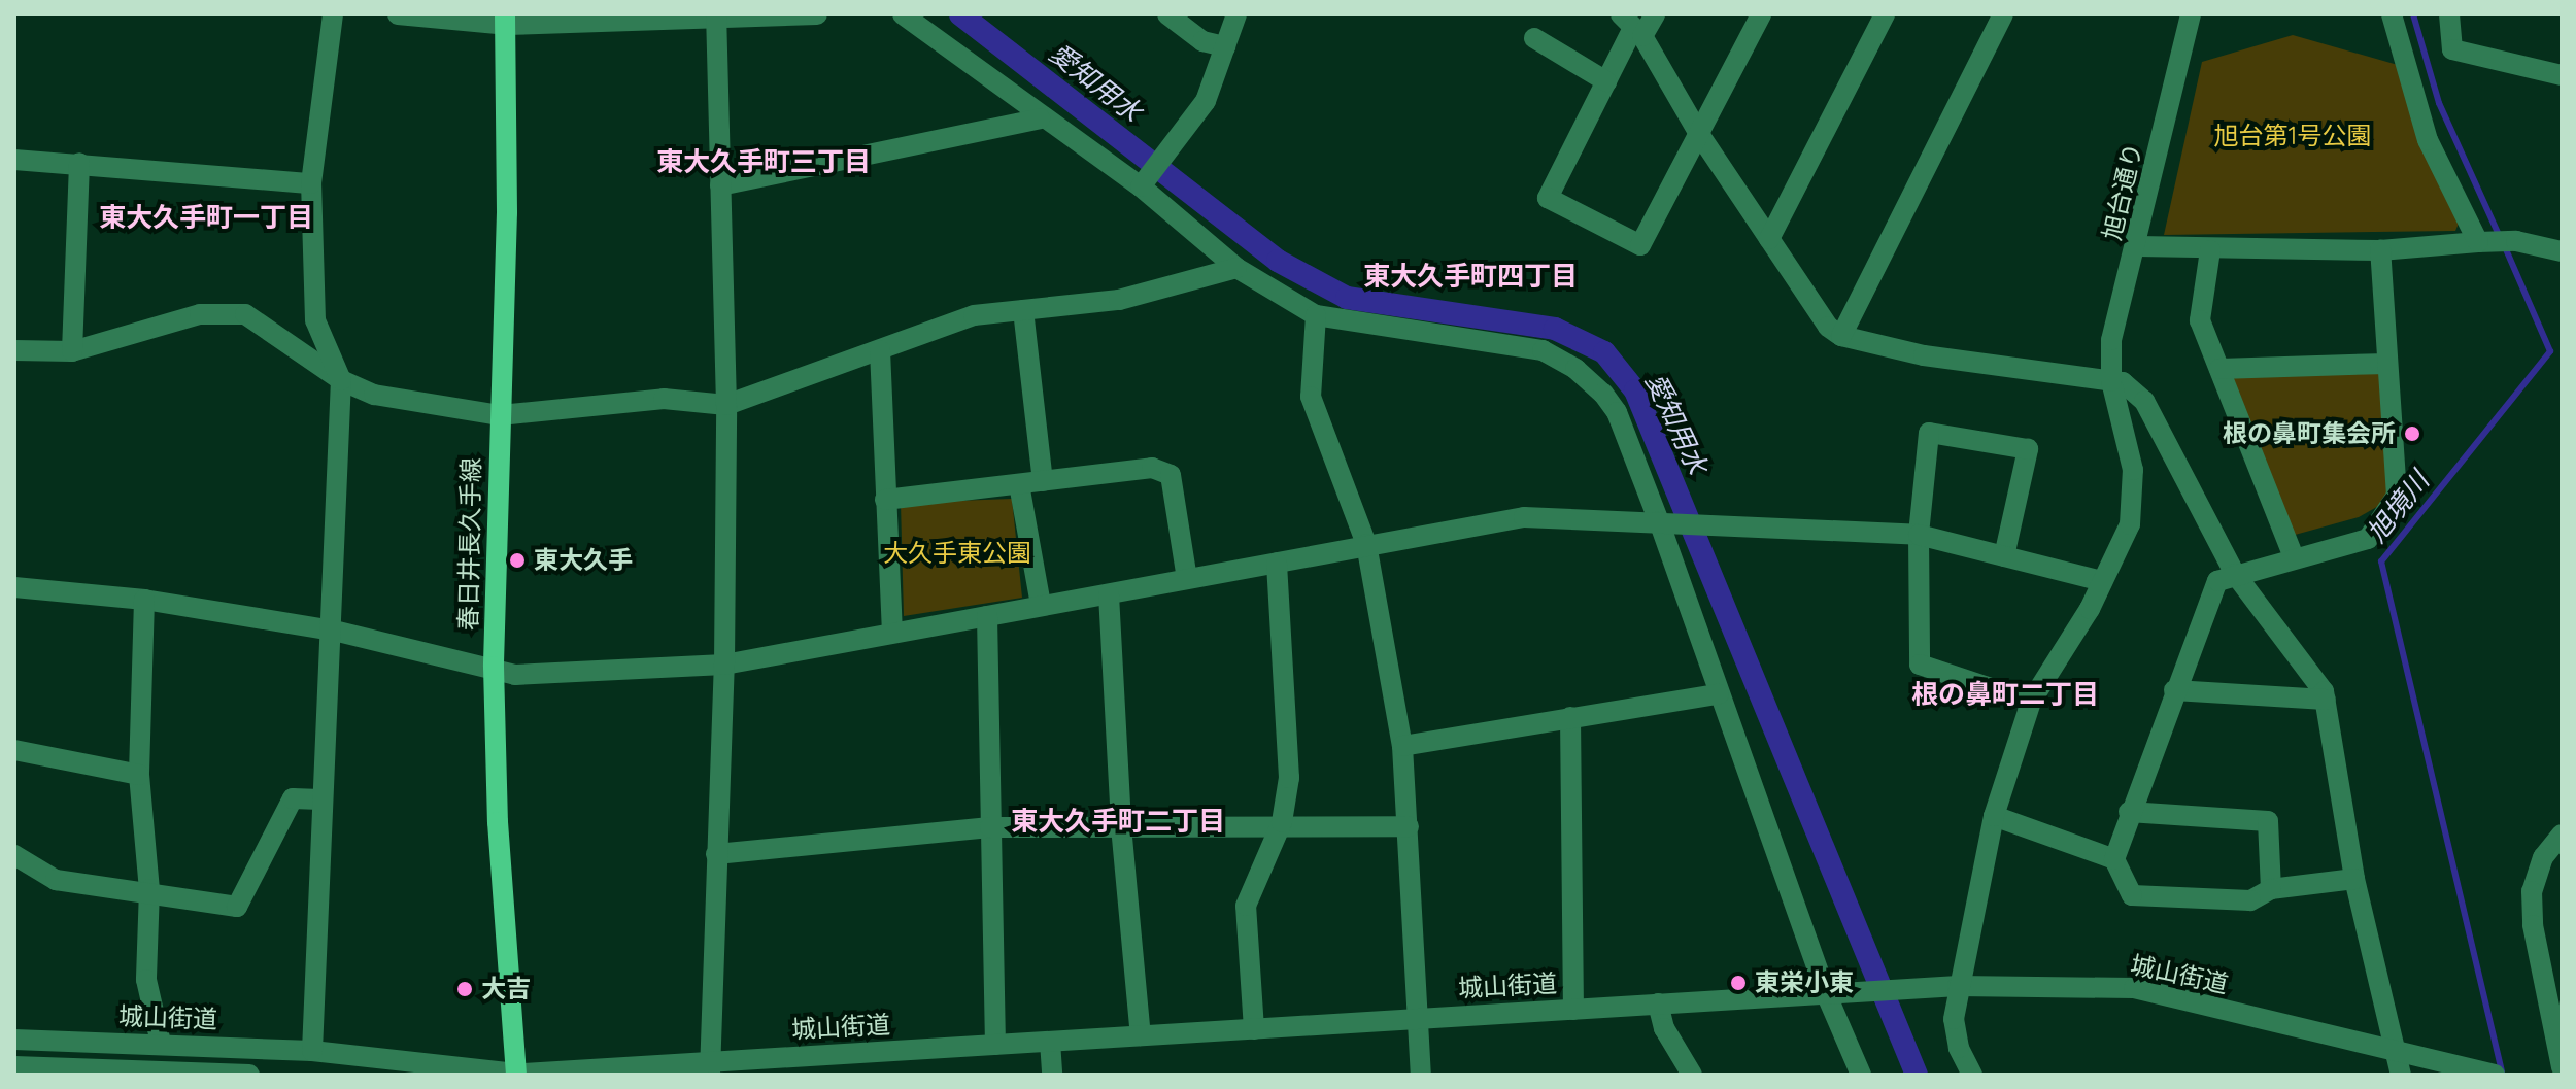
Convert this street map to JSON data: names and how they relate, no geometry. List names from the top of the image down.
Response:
{
  "streets": {
    "main road": ["春日井長久手線"],
    "street": ["旭台通り", "城山街道"]
  },
  "crossings": [
    ["旭台通り", "城山街道"],
    ["春日井長久手線", "城山街道"]
  ],
  "districts": [
    "東大久手町三丁目",
    "東大久手町一丁目",
    "東大久手町四丁目",
    "根の鼻町二丁目",
    "東大久手町二丁目"
  ],
  "water": ["愛知用水", "旭境川"],
  "parks": ["旭台第1号公園", "大久手東公園"],
  "places": [
    "根の鼻町集会所",
    "東大久手",
    "東栄小東",
    "大吉"
  ]
}
